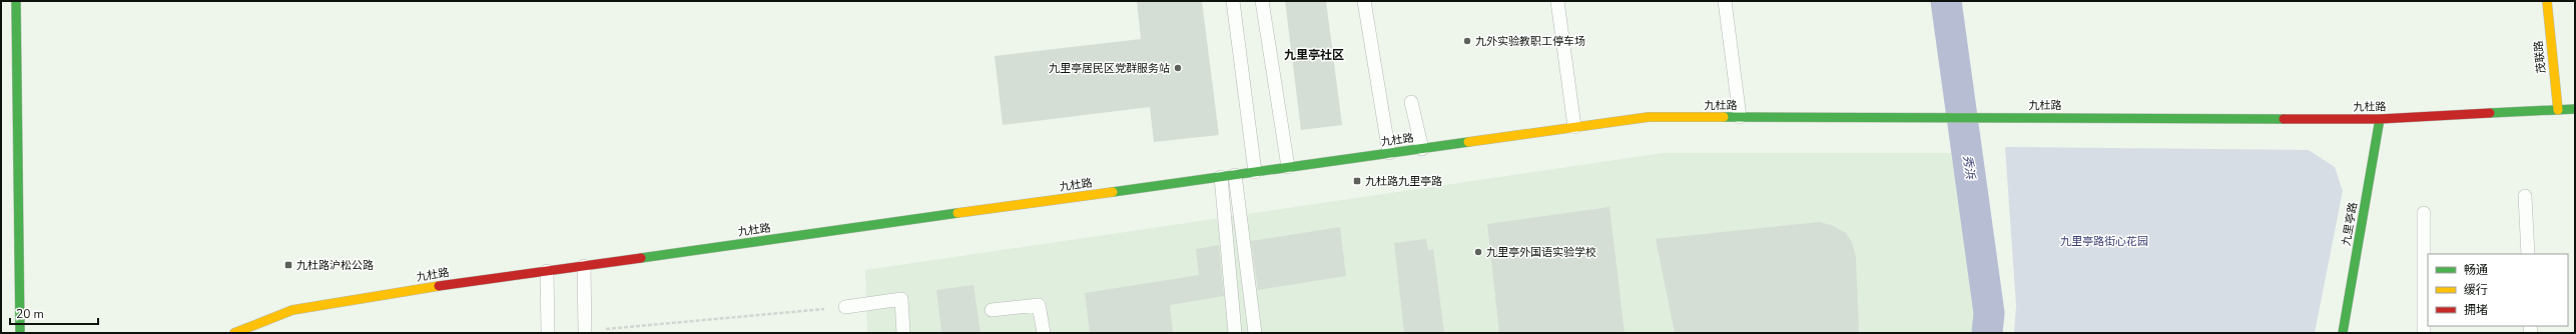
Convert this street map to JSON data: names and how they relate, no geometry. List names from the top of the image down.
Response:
{
  "streets": {
    "street": ["茂联路", "九杜路", "九里亭路"]
  },
  "crossings": [
    ["茂联路", "九杜路"],
    ["九杜路", "九里亭路"]
  ],
  "districts": ["九里亭社区"],
  "water": ["秀浜"],
  "parks": ["九里亭路街心花园"],
  "places": {
    "other": ["九外实验教职工停车场", "九里亭居民区党群服务站", "九里亭外国语实验学校"],
    "transit": ["九杜路九里亭路", "九杜路沪松公路"]
  },
  "legend": ["畅通", "缓行", "拥堵"],
  "scale_bar": "20 m"
}
